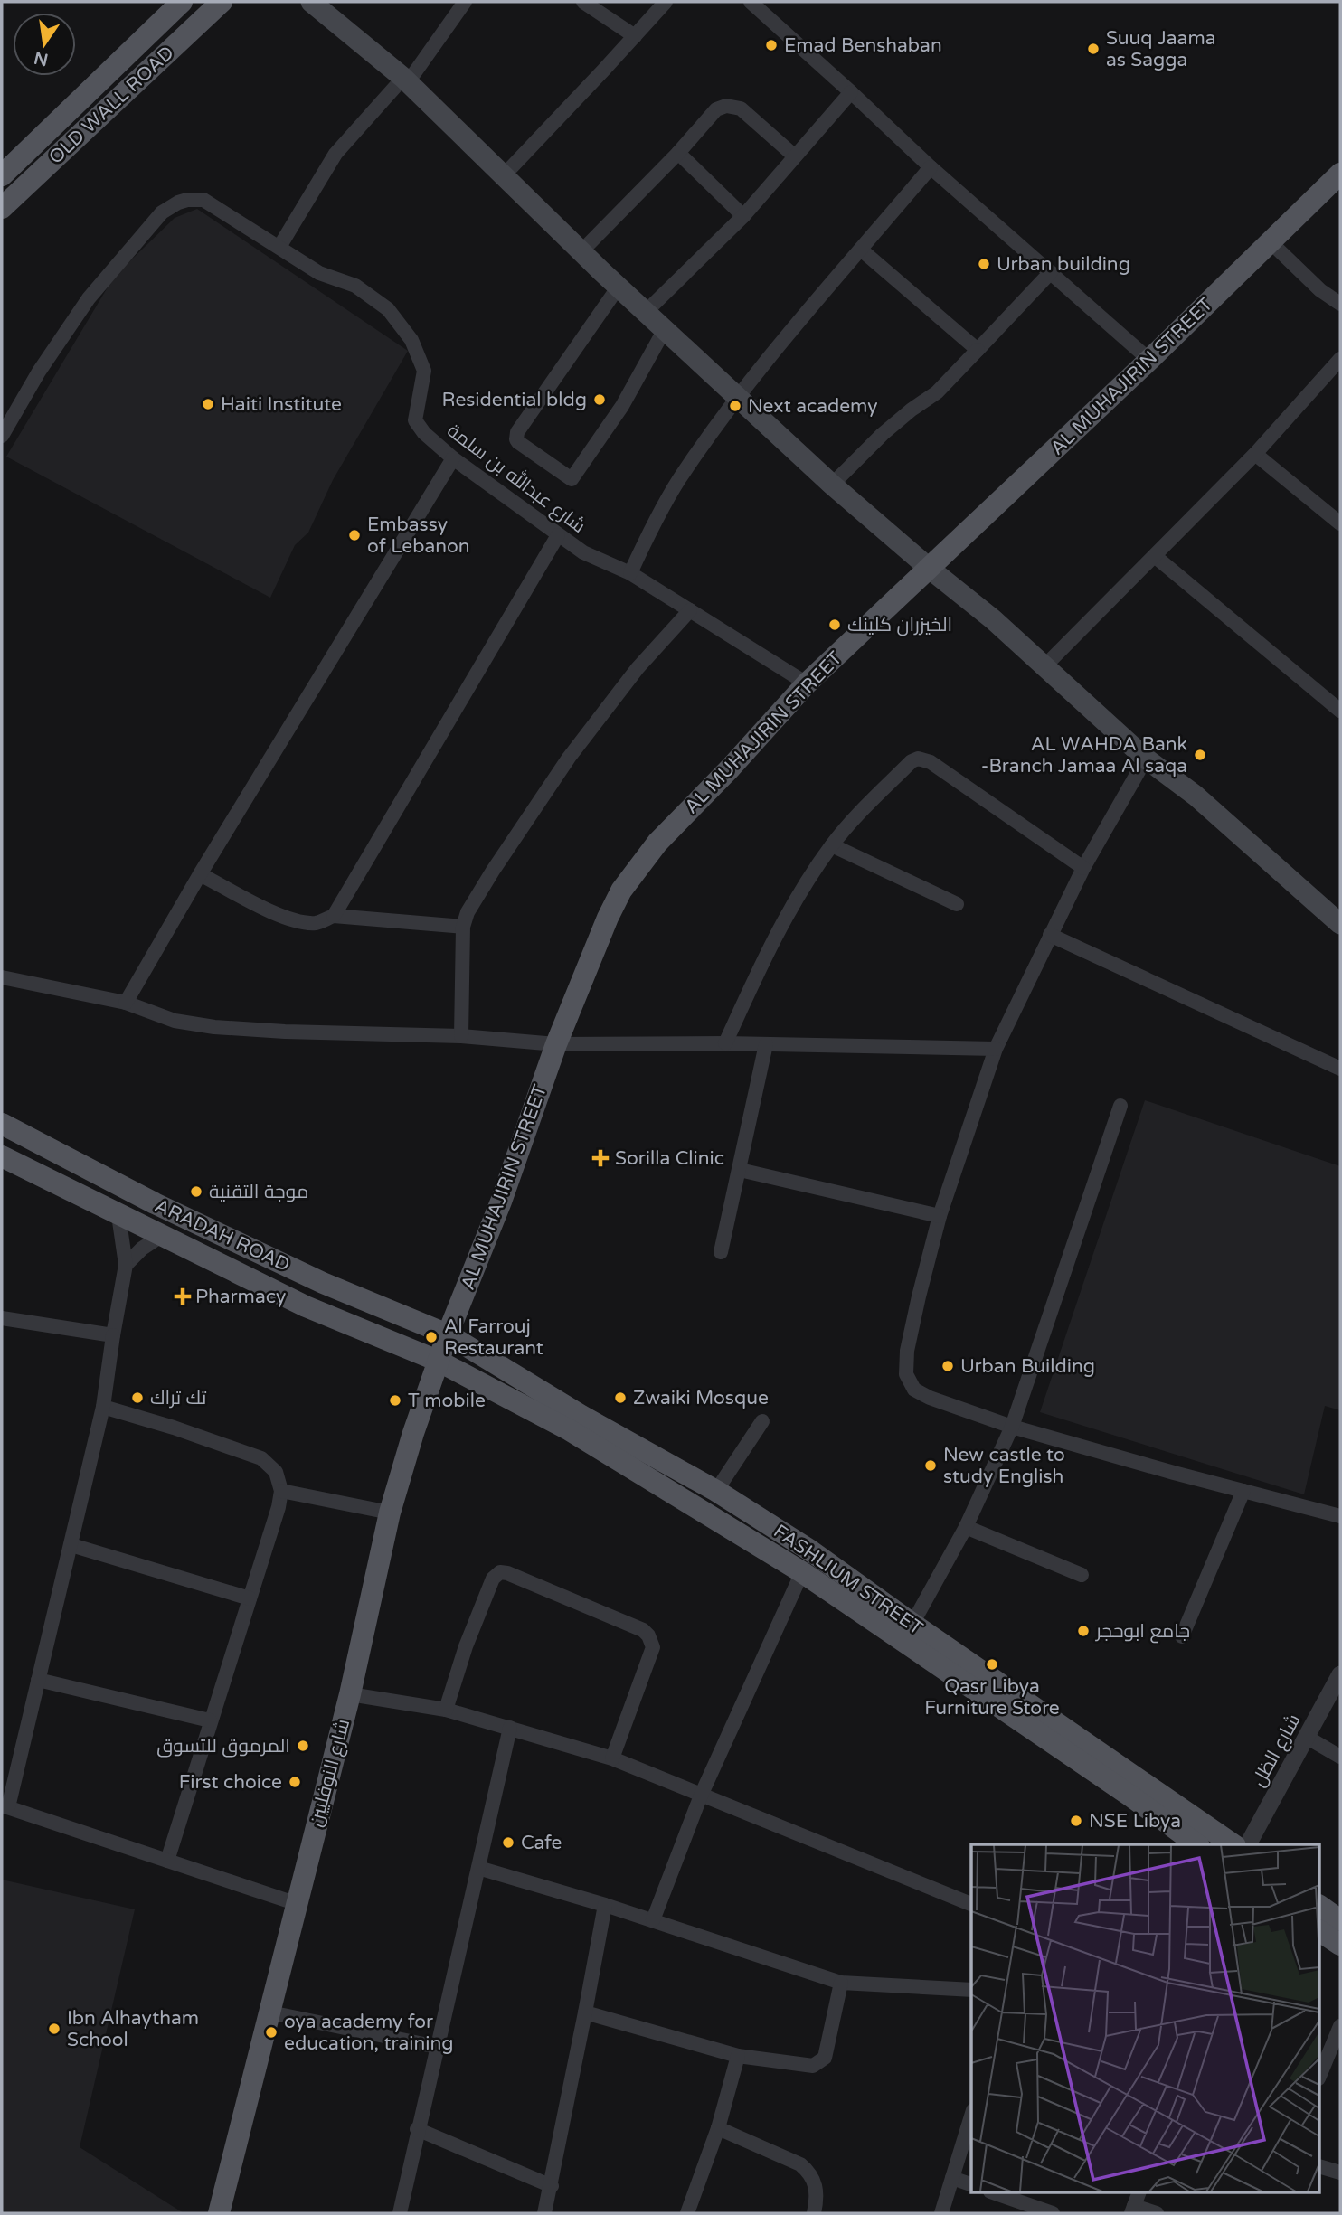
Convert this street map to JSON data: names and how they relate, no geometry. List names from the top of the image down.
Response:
{
  "streets": {
    "main road": [
      "OLD WALL ROAD",
      "AL MUHAJIRIN STREET",
      "ARADAH ROAD",
      "FASHLIUM STREET",
      "شارع النوفليين"
    ],
    "street": ["شارع عبدالله بن سلمة", "شارع الظل"]
  },
  "crossings": [
    ["AL MUHAJIRIN STREET", "شارع عبدالله بن سلمة"],
    ["AL MUHAJIRIN STREET", "ARADAH ROAD"],
    ["AL MUHAJIRIN STREET", "FASHLIUM STREET"],
    ["AL MUHAJIRIN STREET", "شارع النوفليين"],
    ["ARADAH ROAD", "FASHLIUM STREET"],
    ["ARADAH ROAD", "شارع النوفليين"],
    ["FASHLIUM STREET", "شارع النوفليين"]
  ],
  "places": {
    "other": [
      "Emad Benshaban",
      "Suuq Jaama as Sagga",
      "Urban building",
      "Residential bldg",
      "Haiti Institute",
      "Next academy",
      "Embassy of Lebanon",
      "الخيزران كلينك",
      "AL WAHDA Bank -Branch Jamaa Al saqa",
      "موجة التقنية",
      "Al Farrouj Restaurant",
      "Urban Building",
      "تك تراك",
      "Zwaiki Mosque",
      "T mobile",
      "New castle to study English",
      "جامع ابوحجر",
      "Qasr Libya Furniture Store",
      "المرموق للتسوق",
      "First choice",
      "NSE Libya",
      "Cafe",
      "Ibn Alhaytham School",
      "oya academy for education, training"
    ],
    "health": ["Sorilla Clinic", "Pharmacy"]
  },
  "north": "bottom"
}
